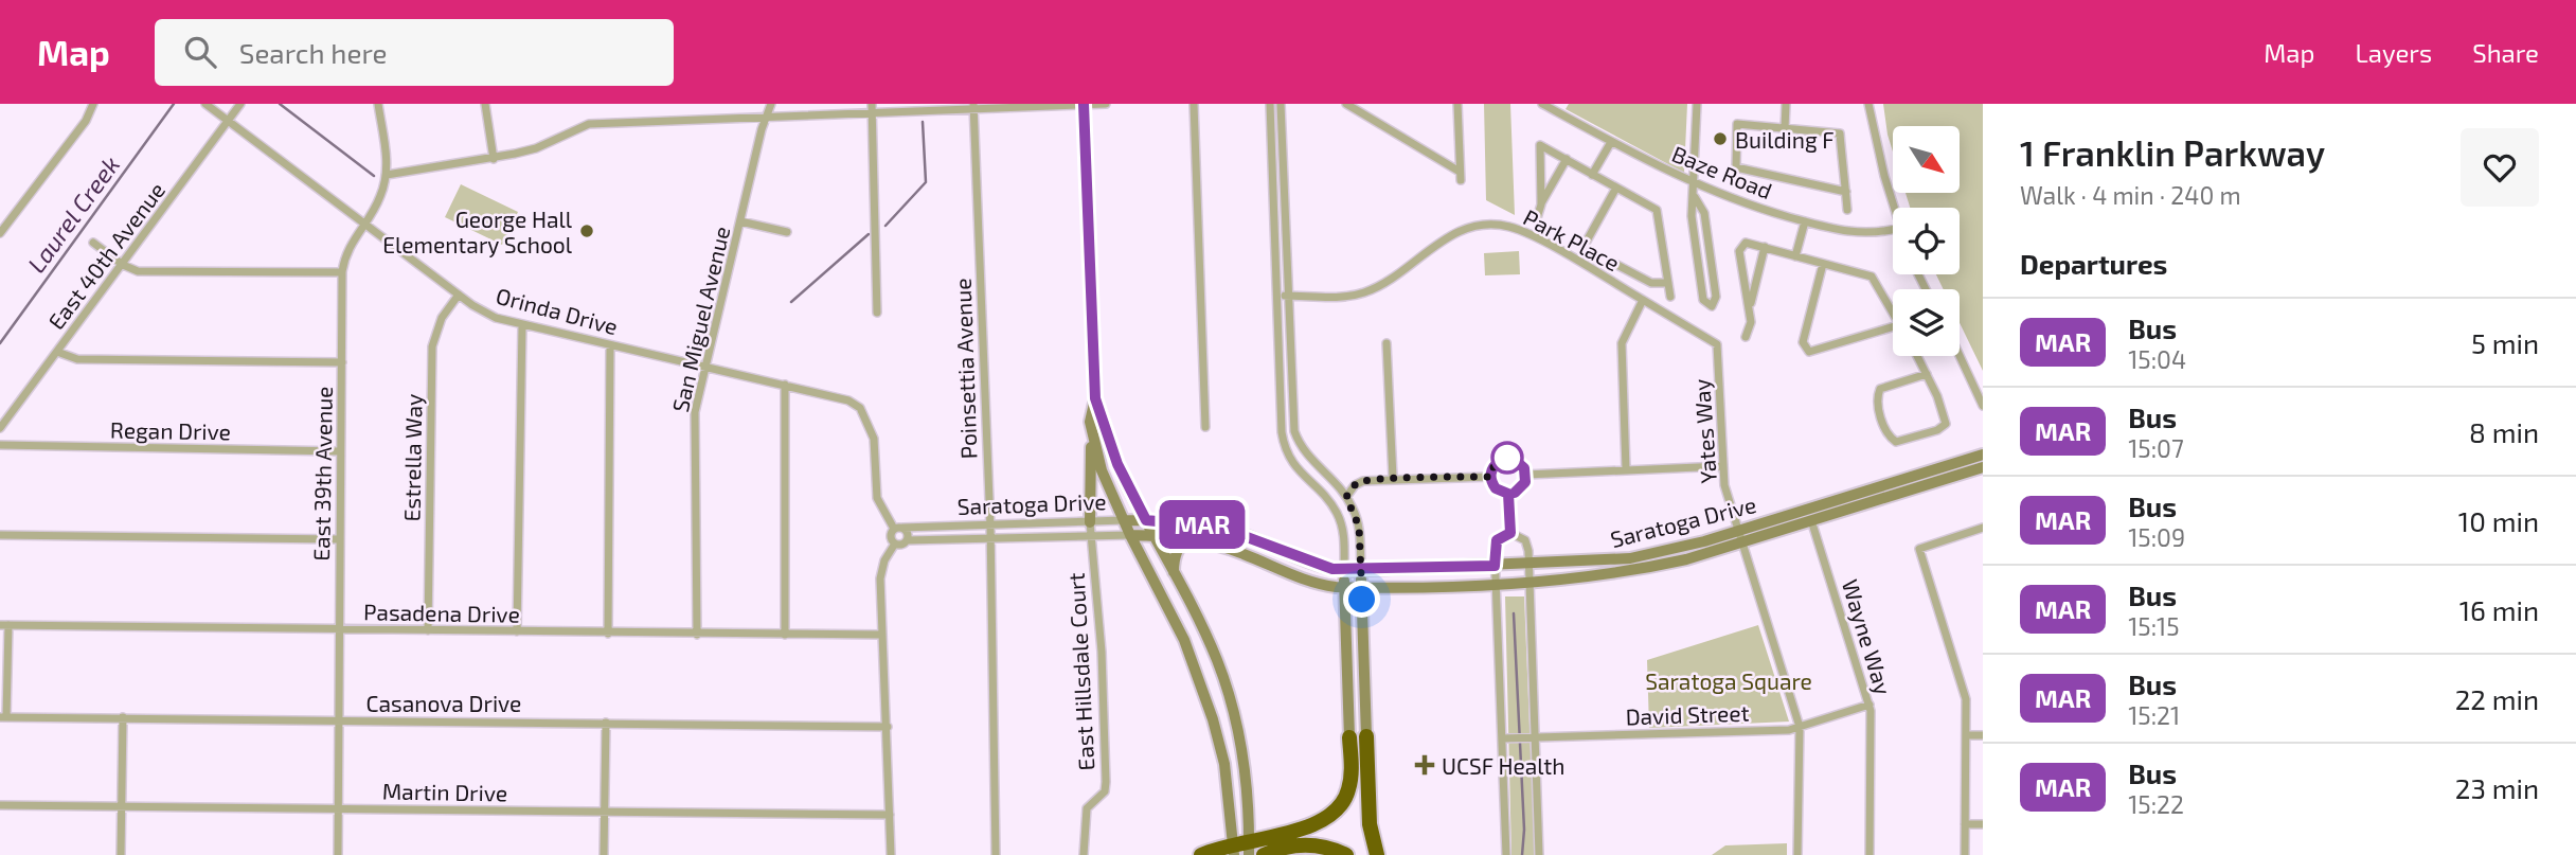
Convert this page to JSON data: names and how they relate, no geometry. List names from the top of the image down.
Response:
{
  "streets": {
    "main road": ["Saratoga Drive"],
    "street": [
      "Baze Road",
      "Park Place",
      "East 40th Avenue",
      "Orinda Drive",
      "San Miguel Avenue",
      "Poinsettia Avenue",
      "Regan Drive",
      "Yates Way",
      "Estrella Way",
      "East 39th Avenue",
      "Pasadena Drive",
      "Wayne Way",
      "East Hillsdale Court",
      "Casanova Drive",
      "David Street",
      "Martin Drive"
    ]
  },
  "crossings": [
    ["Park Place", "Yates Way"],
    ["East 40th Avenue", "Orinda Drive"],
    ["Orinda Drive", "San Miguel Avenue"],
    ["Orinda Drive", "Estrella Way"],
    ["Orinda Drive", "East 39th Avenue"],
    ["Orinda Drive", "Saratoga Drive"],
    ["San Miguel Avenue", "Pasadena Drive"],
    ["Poinsettia Avenue", "Saratoga Drive"],
    ["Regan Drive", "East 39th Avenue"],
    ["Yates Way", "Saratoga Drive"],
    ["Yates Way", "David Street"],
    ["Estrella Way", "Pasadena Drive"],
    ["East 39th Avenue", "Pasadena Drive"],
    ["East 39th Avenue", "Casanova Drive"],
    ["East 39th Avenue", "Martin Drive"],
    ["Saratoga Drive", "Wayne Way"],
    ["Saratoga Drive", "East Hillsdale Court"],
    ["Wayne Way", "David Street"]
  ],
  "water": ["Laurel Creek"],
  "parks": ["Saratoga Square"],
  "places": {
    "other": ["Building F", "George Hall Elementary School"],
    "health": ["UCSF Health"]
  },
  "lines": ["bus line MAR"],
  "north": "bottom right",
  "page": {
    "header": "Map",
    "search": "Search here",
    "nav": ["Map", "Layers", "Share"],
    "on_map": "MAR",
    "heading": [
      ["1 Franklin Parkway", "Walk · 4 min · 240 m"],
      "Departures"
    ],
    "list": [
      {
        "mark": "MAR",
        "name": "Bus",
        "note": "15:04",
        "value": "5 min"
      },
      {
        "mark": "MAR",
        "name": "Bus",
        "note": "15:07",
        "value": "8 min"
      },
      {
        "mark": "MAR",
        "name": "Bus",
        "note": "15:09",
        "value": "10 min"
      },
      {
        "mark": "MAR",
        "name": "Bus",
        "note": "15:15",
        "value": "16 min"
      },
      {
        "mark": "MAR",
        "name": "Bus",
        "note": "15:21",
        "value": "22 min"
      },
      {
        "mark": "MAR",
        "name": "Bus",
        "note": "15:22",
        "value": "23 min"
      }
    ]
  }
}
